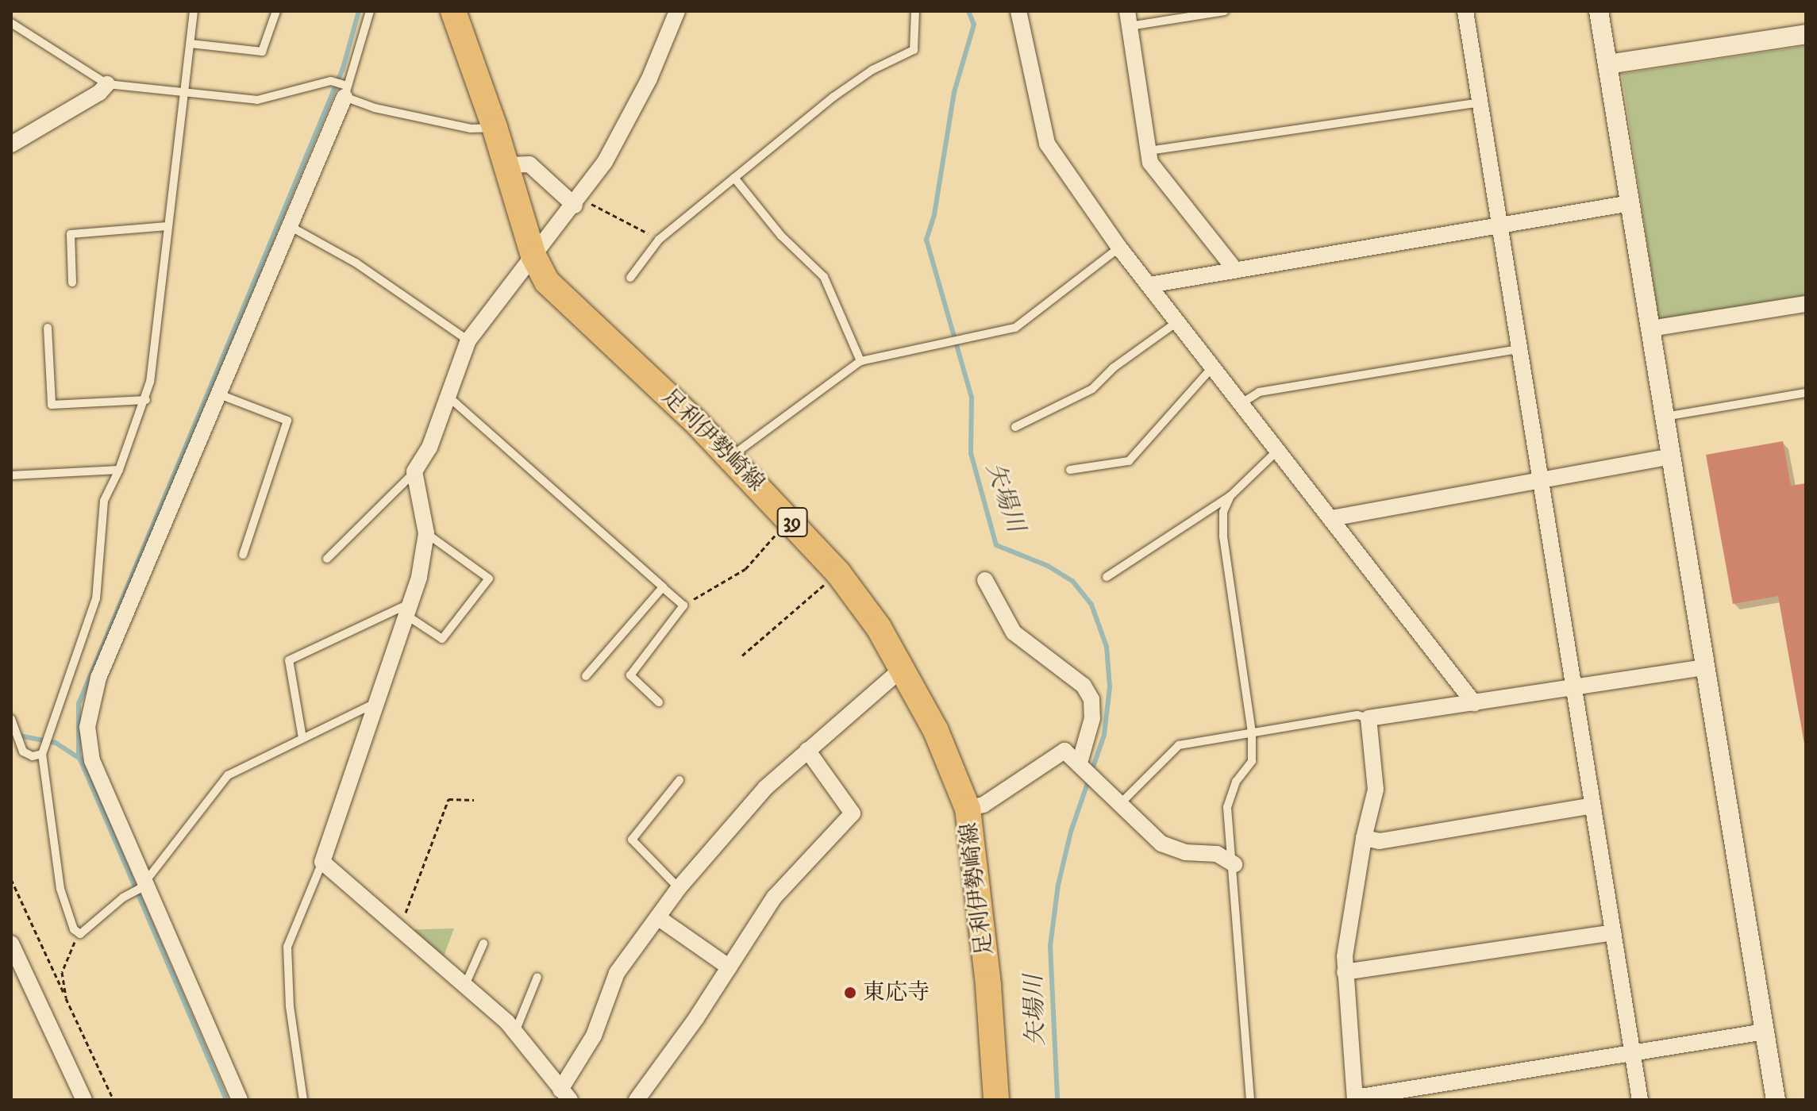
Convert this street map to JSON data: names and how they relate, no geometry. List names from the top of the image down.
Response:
{
  "streets": {
    "main road": ["足利伊勢崎線", "39"]
  },
  "water": ["矢場川"],
  "places": ["東応寺"]
}
